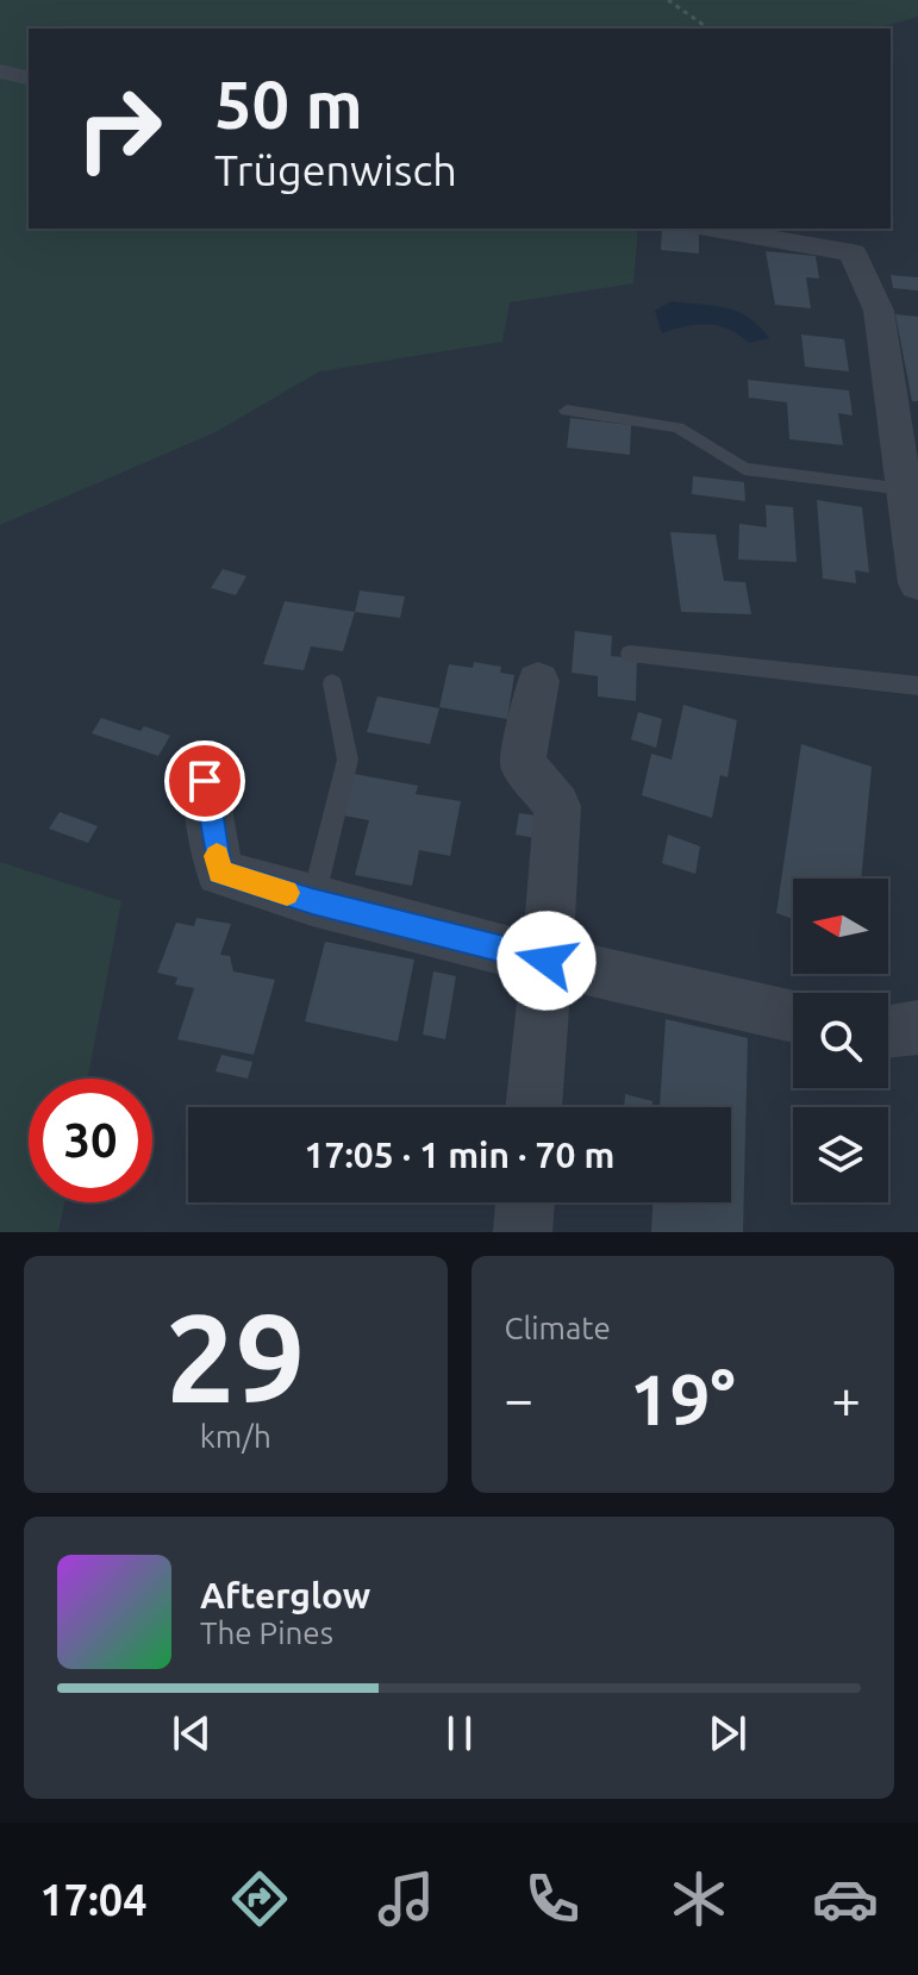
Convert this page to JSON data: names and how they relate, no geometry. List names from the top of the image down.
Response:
{
  "north": "left",
  "page": {
    "turn": ["50 m", "Trügenwisch"],
    "limit": "30",
    "trip": "17:05 · 1 min · 70 m",
    "tile": [
      ["29", "km/h"],
      "Climate"
    ],
    "heat": ["−", "19°", "+"],
    "song": ["Afterglow", "The Pines"],
    "tabs": "17:04"
  }
}
